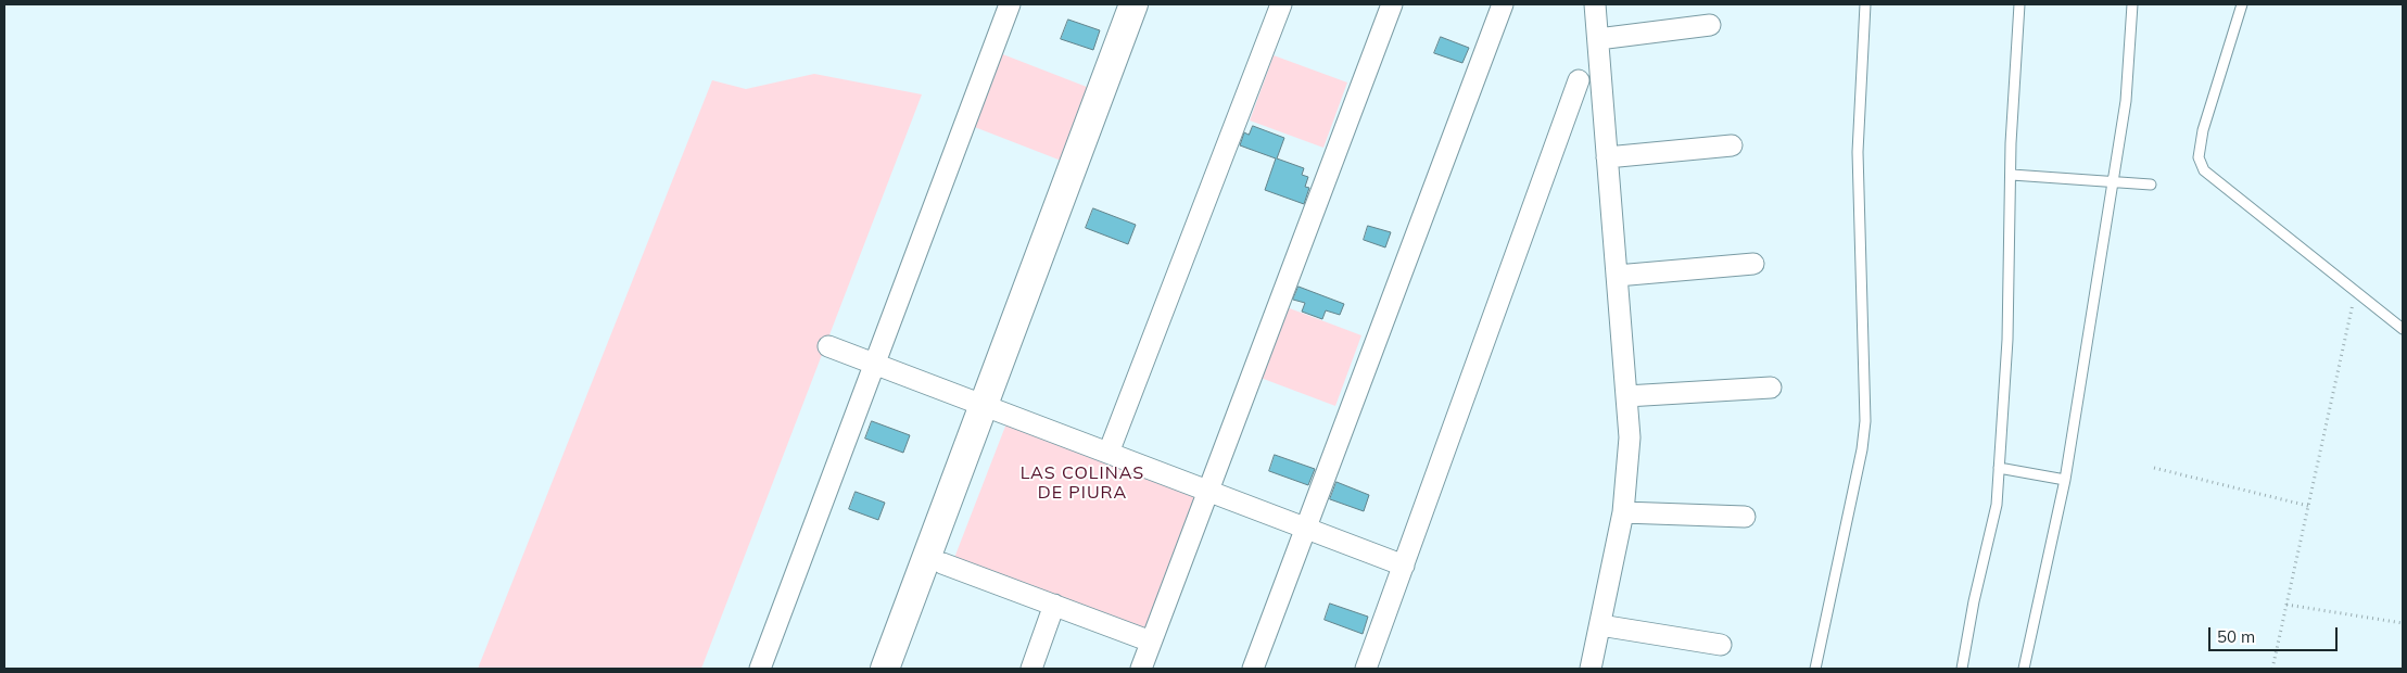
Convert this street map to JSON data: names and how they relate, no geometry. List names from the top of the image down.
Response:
{
  "districts": ["LAS COLINAS DE PIURA"],
  "scale_bar": "50 m"
}
